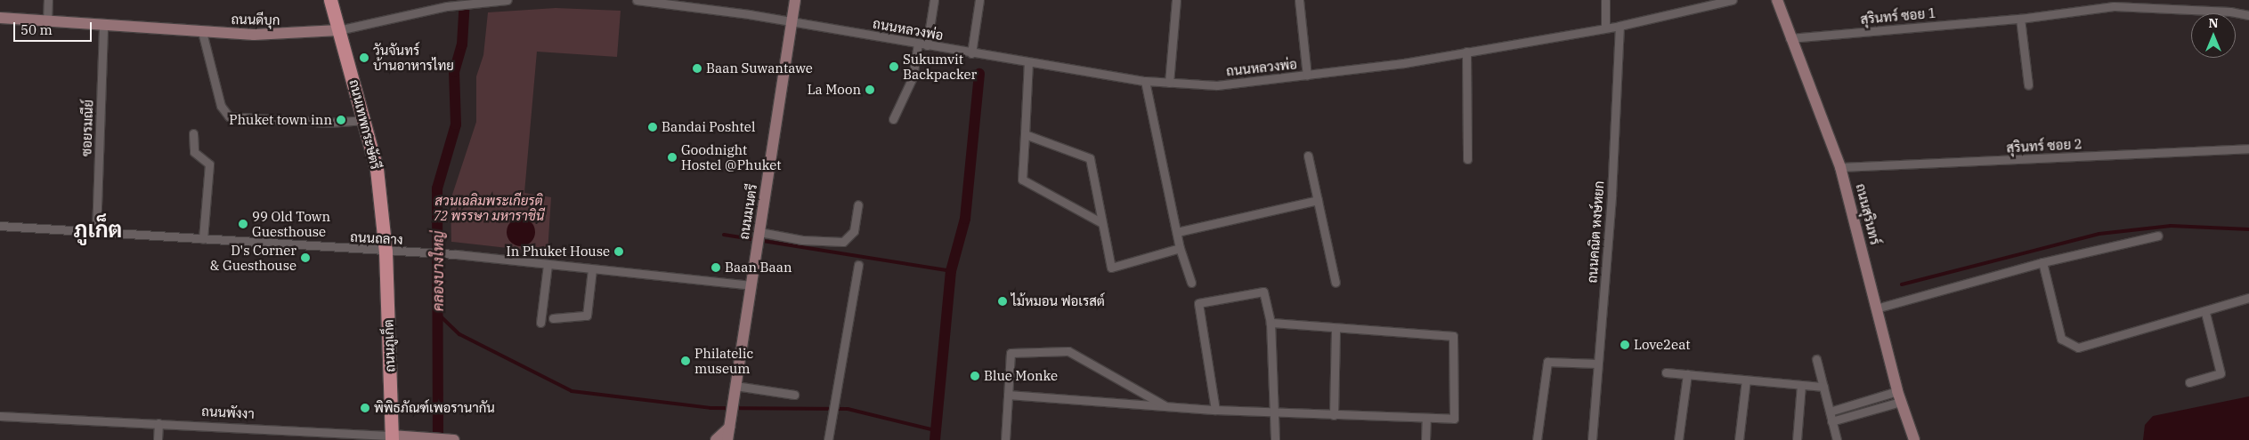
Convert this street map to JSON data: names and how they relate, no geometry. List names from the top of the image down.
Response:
{
  "streets": {
    "main road": ["ถนนเทพกระษัตรี", "ถนนภูเก็ต"],
    "street": [
      "สุรินทร์ ซอย 1",
      "ถนนดีบุก",
      "ถนนหลวงพ่อ",
      "ซอยรมณีย์",
      "สุรินทร์ ซอย 2",
      "ถนนมนตรี",
      "ถนนสุรินทร์",
      "ถนนคณิต หงษ์หยก",
      "ถนนถลาง",
      "ถนนพังงา"
    ]
  },
  "crossings": [
    ["สุรินทร์ ซอย 1", "ถนนสุรินทร์"],
    ["ถนนดีบุก", "ถนนเทพกระษัตรี"],
    ["ถนนดีบุก", "ซอยรมณีย์"],
    ["ถนนหลวงพ่อ", "ถนนมนตรี"],
    ["ถนนหลวงพ่อ", "ถนนคณิต หงษ์หยก"],
    ["ถนนเทพกระษัตรี", "ถนนถลาง"],
    ["ถนนเทพกระษัตรี", "ถนนภูเก็ต"],
    ["ซอยรมณีย์", "ถนนถลาง"],
    ["สุรินทร์ ซอย 2", "ถนนสุรินทร์"],
    ["ถนนมนตรี", "ถนนถลาง"],
    ["ถนนถลาง", "ถนนภูเก็ต"],
    ["ถนนภูเก็ต", "ถนนพังงา"]
  ],
  "districts": ["ภูเก็ต"],
  "water": ["คลองบางใหญ่"],
  "parks": ["สวนเฉลิมพระเกียรติ 72 พรรษา มหาราชินี"],
  "places": [
    "วันจันทร์ บ้านอาหารไทย",
    "Sukumvit Backpacker",
    "Baan Suwantawe",
    "La Moon",
    "Phuket town inn",
    "Bandai Poshtel",
    "Goodnight Hostel @Phuket",
    "99 Old Town Guesthouse",
    "In Phuket House",
    "D's Corner & Guesthouse",
    "Baan Baan",
    "ไม้หมอน ฟอเรสต์",
    "Love2eat",
    "Philatelic museum",
    "Blue Monke",
    "พิพิธภัณฑ์เพอรานากัน"
  ],
  "scale_bar": "50 m",
  "north": "top"
}
